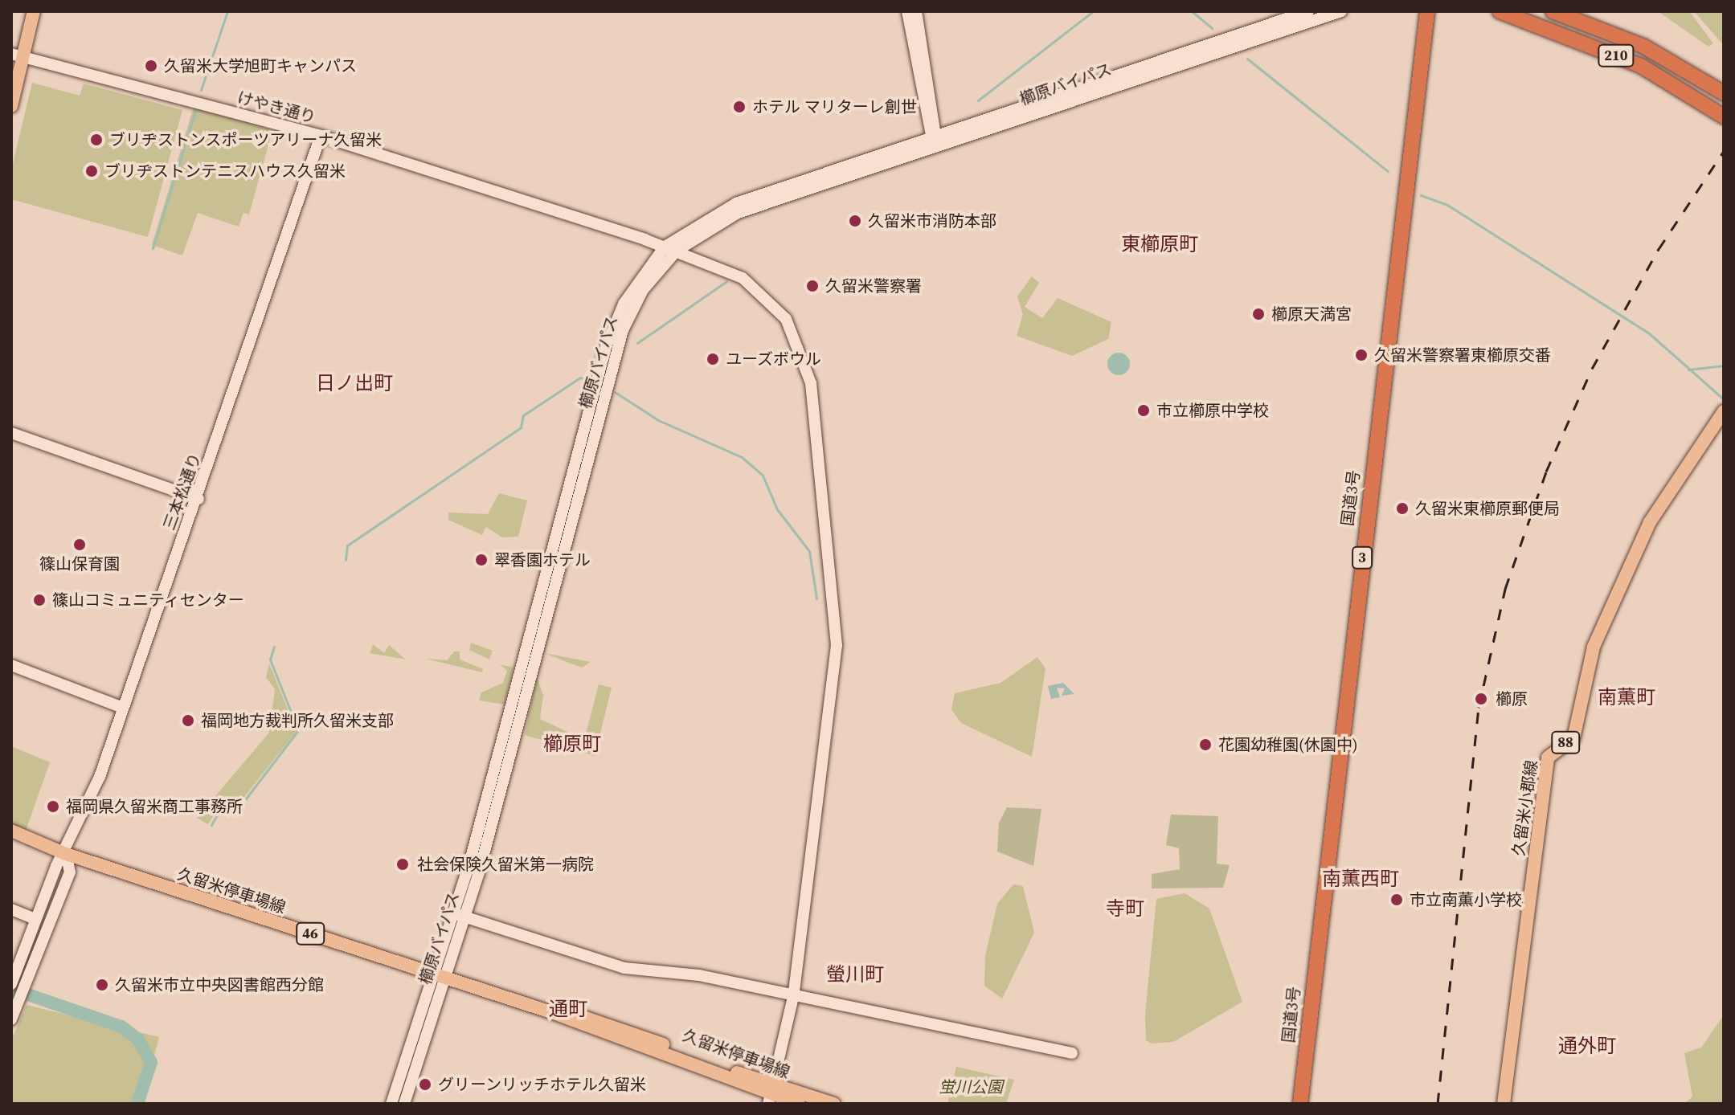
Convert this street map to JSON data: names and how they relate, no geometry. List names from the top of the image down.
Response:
{
  "streets": {
    "highway": ["210", "国道3号", "3"],
    "main road": [
      "88",
      "久留米小郡線",
      "久留米停車場線",
      "46"
    ],
    "street": ["櫛原バイパス", "けやき通り", "三本松通り"]
  },
  "crossings": [
    ["櫛原バイパス", "けやき通り"],
    ["櫛原バイパス", "久留米停車場線"],
    ["けやき通り", "三本松通り"],
    ["けやき通り", "久留米停車場線"],
    ["三本松通り", "久留米停車場線"]
  ],
  "districts": [
    "東櫛原町",
    "日ノ出町",
    "南薫町",
    "櫛原町",
    "南薫西町",
    "寺町",
    "螢川町",
    "通町",
    "通外町"
  ],
  "parks": ["蛍川公園"],
  "places": [
    "久留米大学旭町キャンパス",
    "ホテル マリターレ創世",
    "ブリヂストンスポーツアリーナ久留米",
    "ブリヂストンテニスハウス久留米",
    "久留米市消防本部",
    "久留米警察署",
    "櫛原天満宮",
    "久留米警察署東櫛原交番",
    "ユーズボウル",
    "市立櫛原中学校",
    "久留米東櫛原郵便局",
    "篠山保育園",
    "翠香園ホテル",
    "篠山コミュニティセンター",
    "櫛原",
    "福岡地方裁判所久留米支部",
    "花園幼稚園(休園中)",
    "福岡県久留米商工事務所",
    "社会保険久留米第一病院",
    "市立南薫小学校",
    "久留米市立中央図書館西分館",
    "グリーンリッチホテル久留米"
  ]
}
